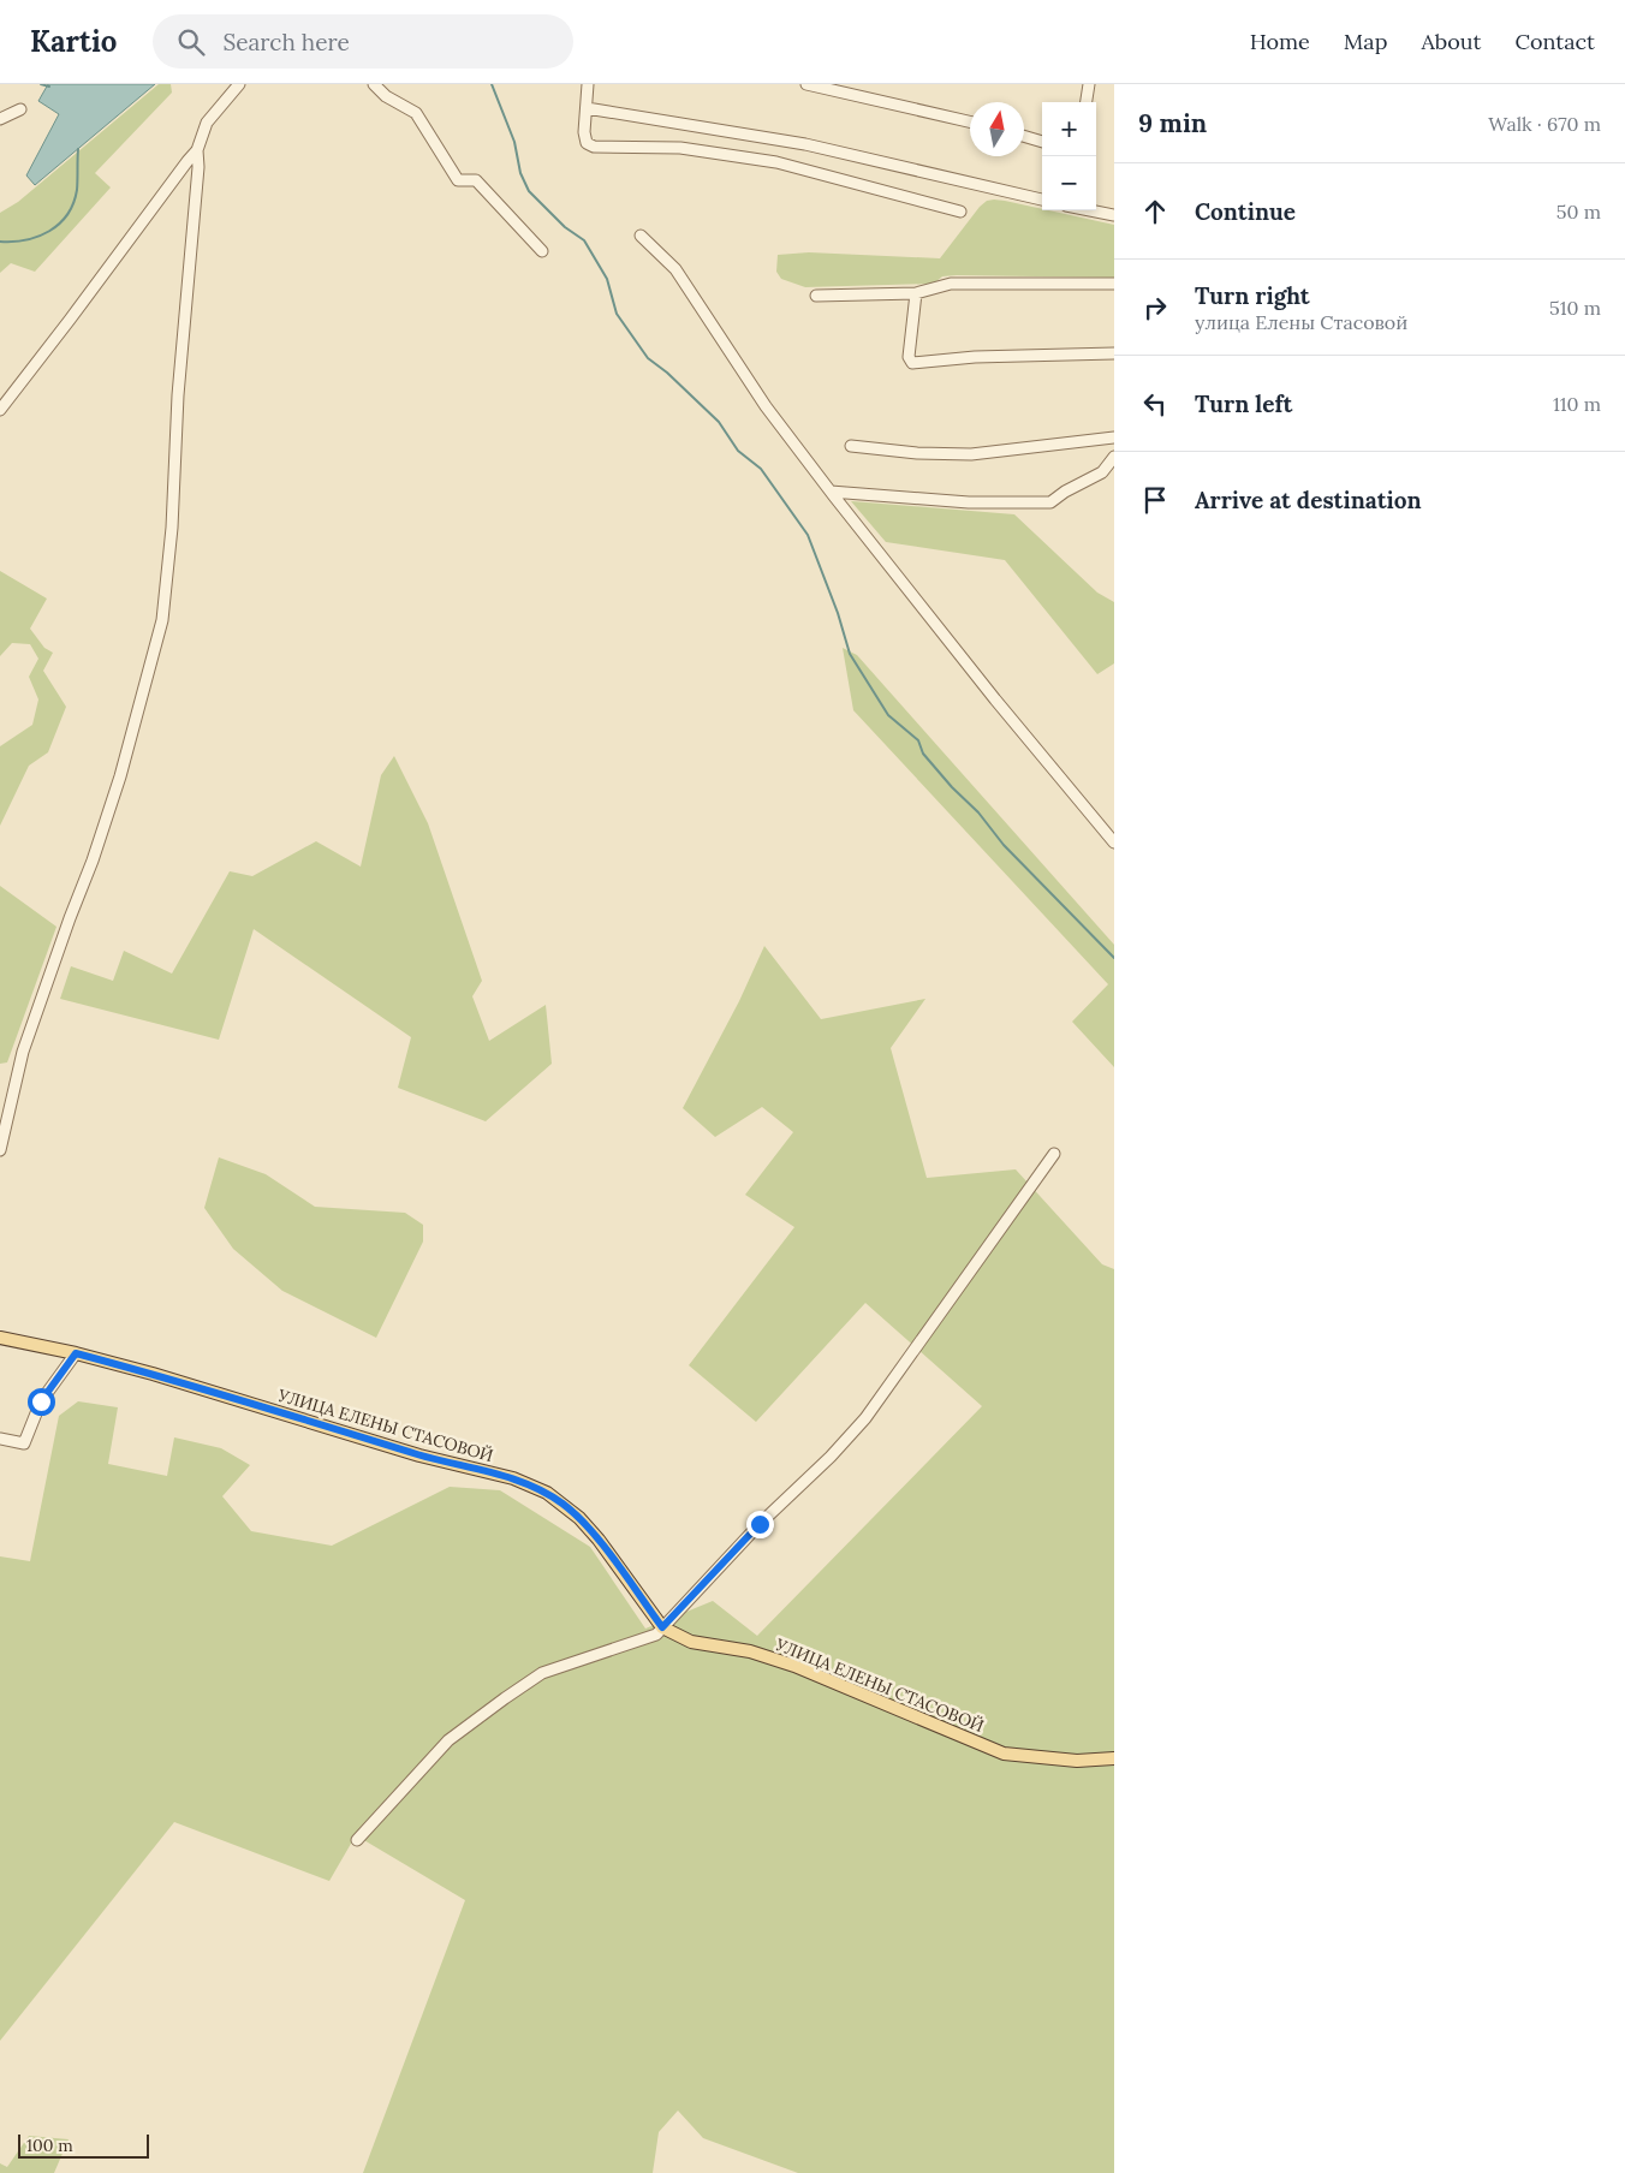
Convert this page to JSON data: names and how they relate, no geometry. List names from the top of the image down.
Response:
{
  "streets": {
    "main road": ["УЛИЦА ЕЛЕНЫ СТАСОВОЙ"]
  },
  "scale_bar": "100 m",
  "north": "top",
  "page": {
    "header": "Kartio",
    "search": "Search here",
    "nav": [
      "Home",
      "Map",
      "About",
      "Contact"
    ],
    "heading": ["9 min", "Walk · 670 m"],
    "map_buttons": ["+", "−"],
    "list": [
      ["Continue", "50 m"],
      ["Turn right", "улица Елены Стасовой", "510 m"],
      ["Turn left", "110 m"],
      "Arrive at destination"
    ],
    "scale": "100 m"
  }
}
